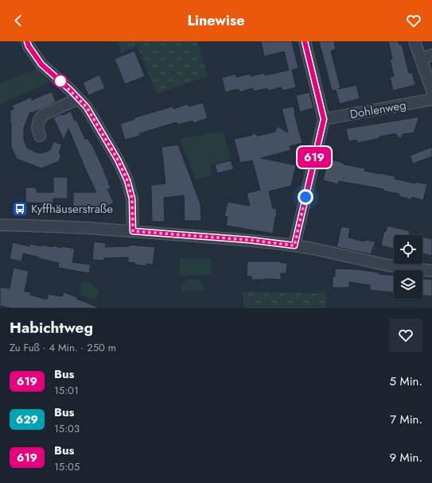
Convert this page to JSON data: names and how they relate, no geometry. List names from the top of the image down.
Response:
{
  "streets": {
    "street": ["Dohlenweg"]
  },
  "places": {
    "bus stop": ["Kyffhäuserstraße"]
  },
  "lines": ["bus line 619"],
  "page": {
    "header": "Linewise",
    "on_map": "619",
    "heading": ["Habichtweg", "Zu Fuß · 4 Min. · 250 m"],
    "list": [
      {
        "mark": "619",
        "name": "Bus",
        "note": "15:01",
        "value": "5 Min."
      },
      {
        "mark": "629",
        "name": "Bus",
        "note": "15:03",
        "value": "7 Min."
      },
      {
        "mark": "619",
        "name": "Bus",
        "note": "15:05",
        "value": "9 Min."
      }
    ]
  }
}
